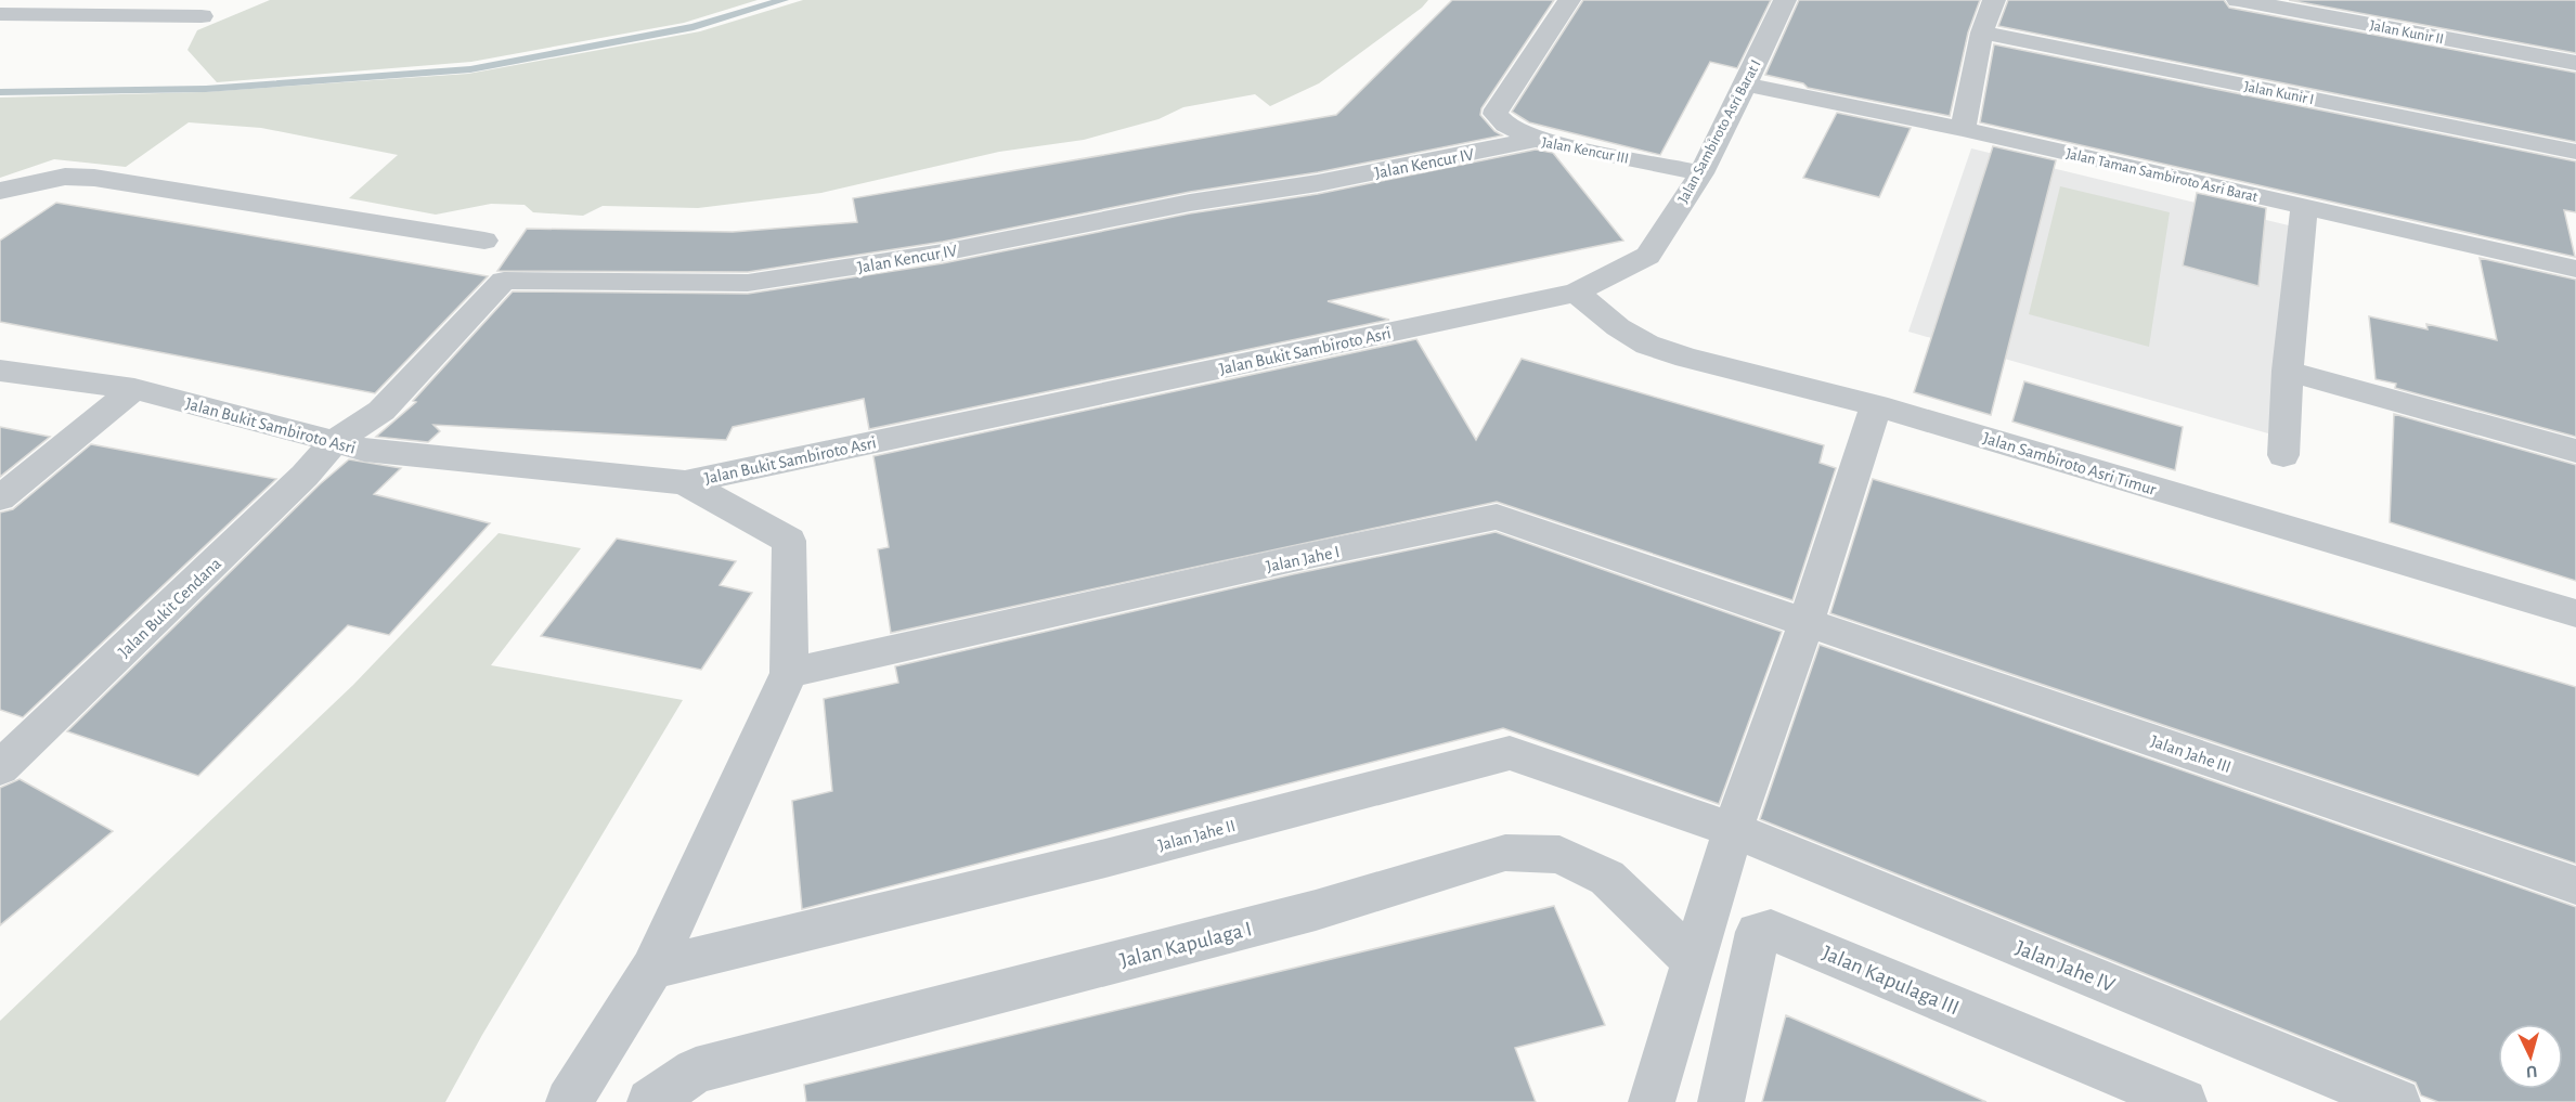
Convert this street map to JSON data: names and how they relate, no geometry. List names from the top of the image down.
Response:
{
  "streets": {
    "street": [
      "Jalan Kunir II",
      "Jalan Kunir I",
      "Jalan Sambiroto Asri Barat I",
      "Jalan Kencur III",
      "Jalan Kencur IV",
      "Jalan Taman Sambiroto Asri Barat",
      "Jalan Bukit Sambiroto Asri",
      "Jalan Sambiroto Asri Timur",
      "Jalan Jahe I",
      "Jalan Bukit Cendana",
      "Jalan Jahe III",
      "Jalan Jahe II",
      "Jalan Kapulaga I",
      "Jalan Jahe IV",
      "Jalan Kapulaga III"
    ]
  },
  "crossings": [
    ["Jalan Sambiroto Asri Barat I", "Jalan Kencur III"],
    ["Jalan Sambiroto Asri Barat I", "Jalan Taman Sambiroto Asri Barat"],
    ["Jalan Sambiroto Asri Barat I", "Jalan Bukit Sambiroto Asri"],
    ["Jalan Sambiroto Asri Barat I", "Jalan Sambiroto Asri Timur"],
    ["Jalan Kencur III", "Jalan Kencur IV"],
    ["Jalan Kencur IV", "Jalan Bukit Sambiroto Asri"],
    ["Jalan Kencur IV", "Jalan Bukit Cendana"],
    ["Jalan Bukit Sambiroto Asri", "Jalan Sambiroto Asri Timur"],
    ["Jalan Bukit Sambiroto Asri", "Jalan Bukit Cendana"],
    ["Jalan Jahe I", "Jalan Jahe III"],
    ["Jalan Jahe II", "Jalan Jahe IV"]
  ],
  "north": "bottom"
}
